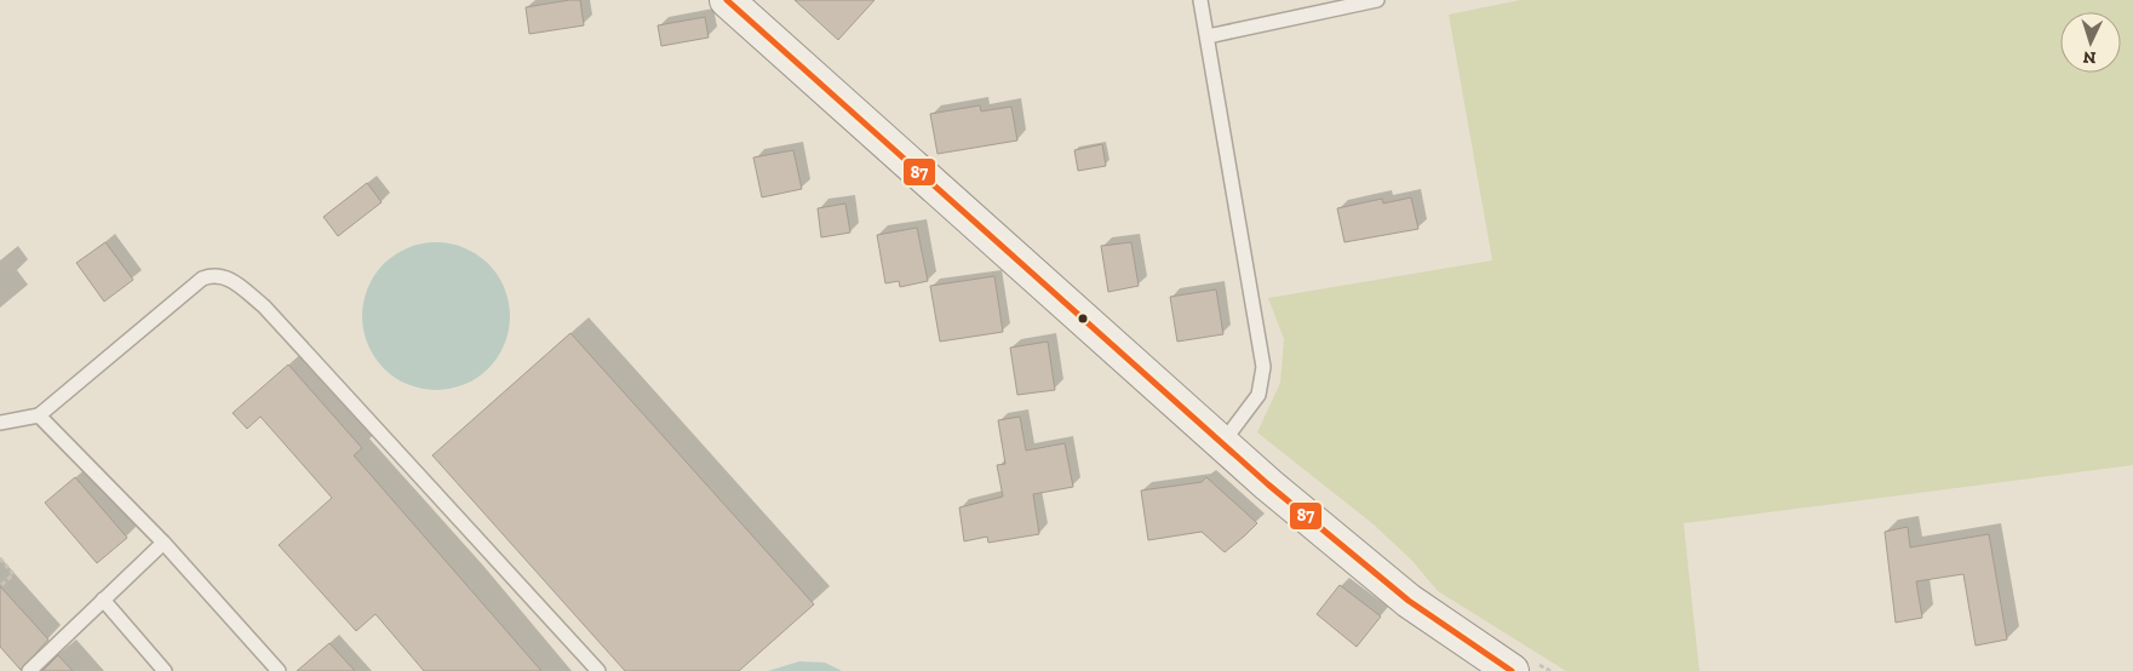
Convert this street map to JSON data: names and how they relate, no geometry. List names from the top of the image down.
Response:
{
  "lines": ["transit line 87"],
  "north": "bottom"
}
